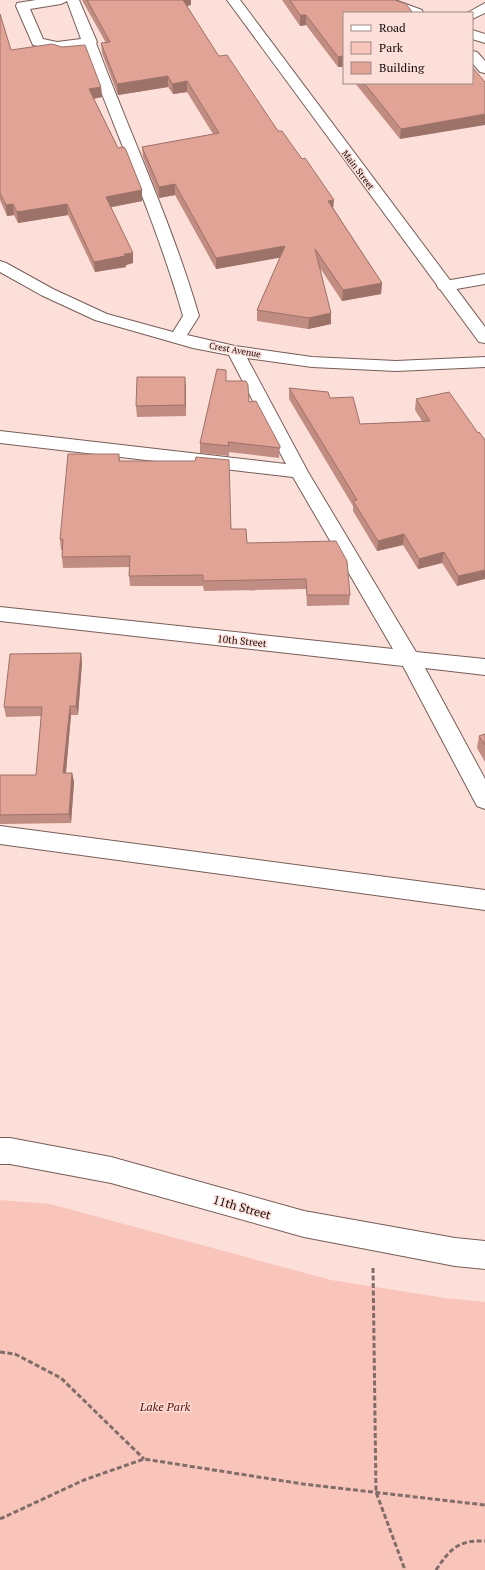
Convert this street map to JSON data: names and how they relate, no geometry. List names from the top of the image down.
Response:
{
  "streets": {
    "street": [
      "Main Street",
      "Crest Avenue",
      "10th Street",
      "11th Street"
    ]
  },
  "parks": ["Lake Park"],
  "legend": ["Road", "Park", "Building"]
}
